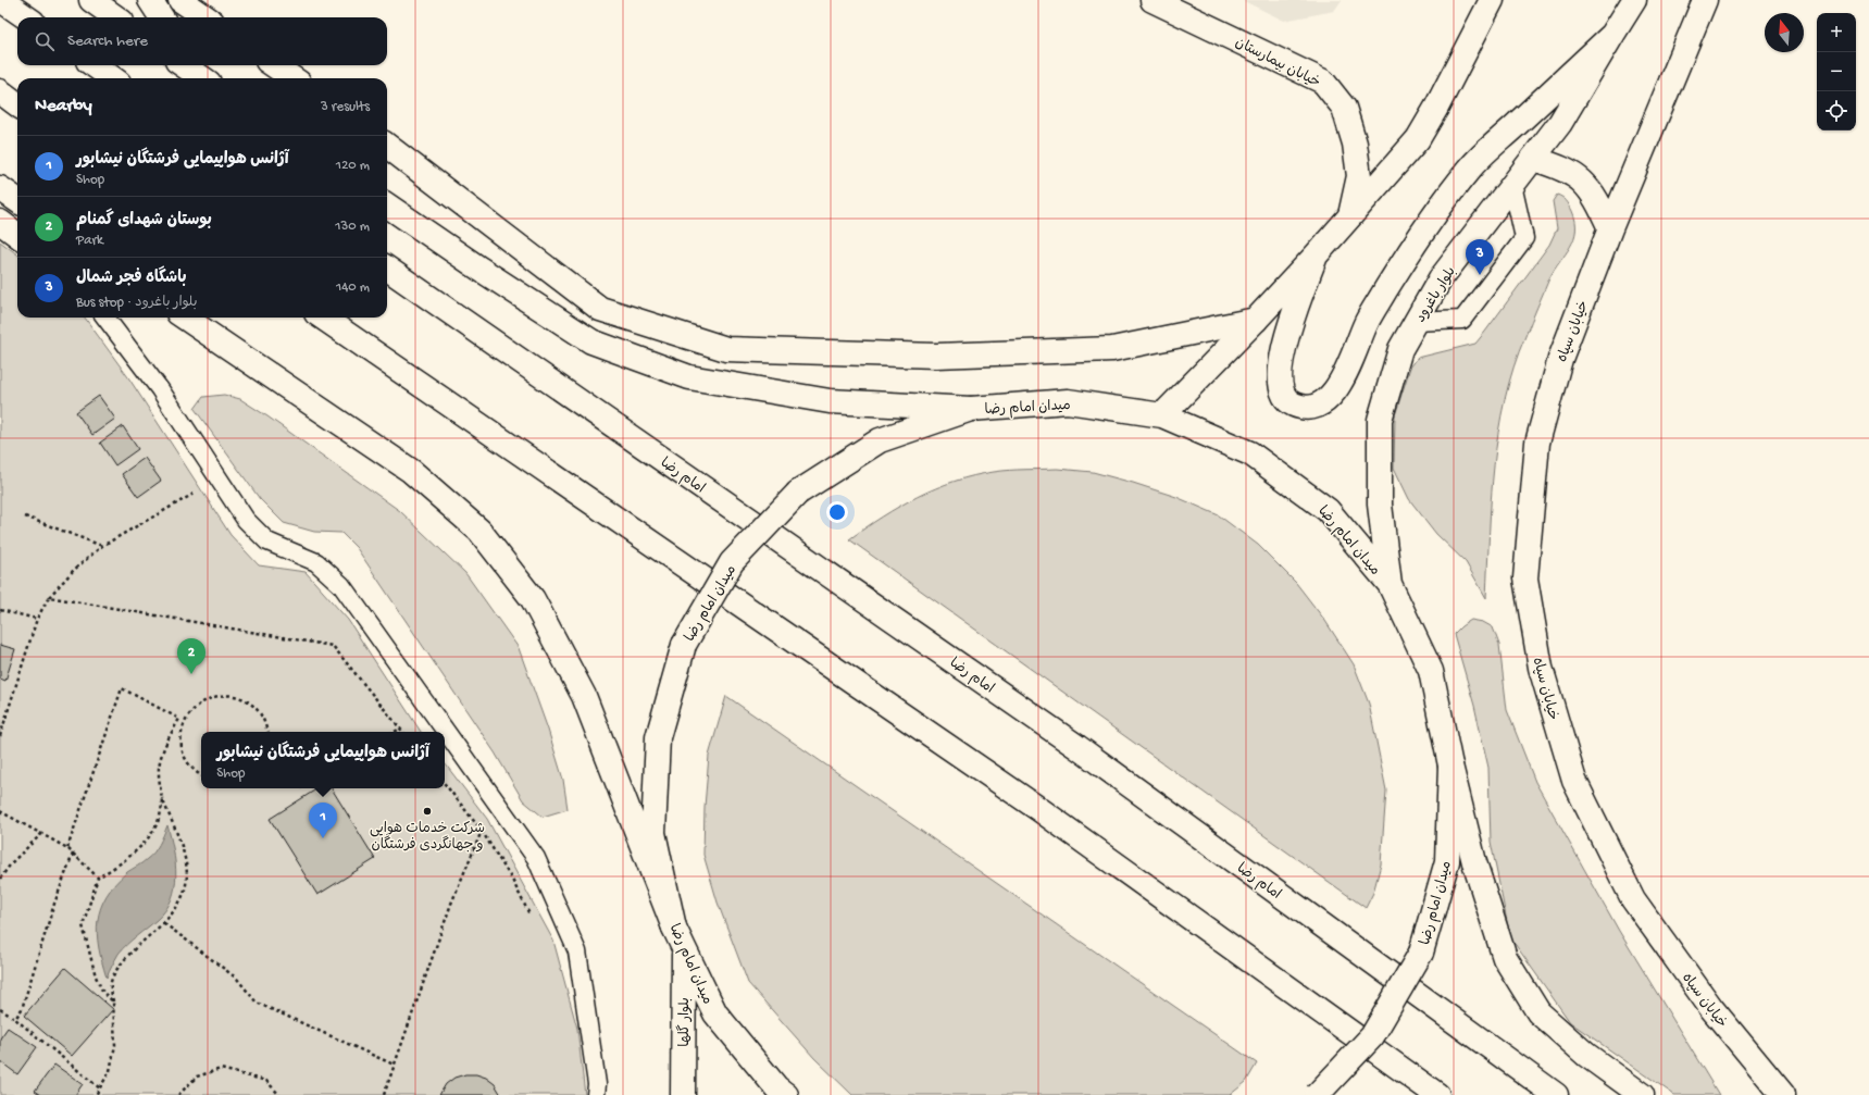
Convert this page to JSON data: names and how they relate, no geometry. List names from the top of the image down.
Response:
{
  "streets": {
    "main road": [
      "خیابان بیمارستان",
      "بلوار باغرود",
      "خیابان سپاه",
      "میدان امام رضا",
      "امام رضا",
      "بلوار گلها"
    ]
  },
  "crossings": [
    ["بلوار باغرود", "میدان امام رضا"],
    ["میدان امام رضا", "بلوار گلها"]
  ],
  "places": ["شرکت خدمات هوایی و جهانگردی فرشتگان"],
  "north": "top",
  "page": {
    "map_buttons": ["+", "−"],
    "search": "Search here",
    "heading": ["Nearby", "3 results"],
    "list": [
      {
        "mark": "1",
        "name": "آژانس هواپیمایی فرشتگان نیشابور",
        "note": "Shop",
        "value": "120 m"
      },
      {
        "mark": "2",
        "name": "بوستان شهدای گمنام",
        "note": "Park",
        "value": "130 m"
      },
      {
        "mark": "3",
        "name": "باشگاه فجر شمال",
        "note": "Bus stop · بلوار باغرود",
        "value": "140 m"
      }
    ],
    "pins": ["3", "2", "1"],
    "popup": ["آژانس هواپیمایی فرشتگان نیشابور", "Shop"]
  }
}
